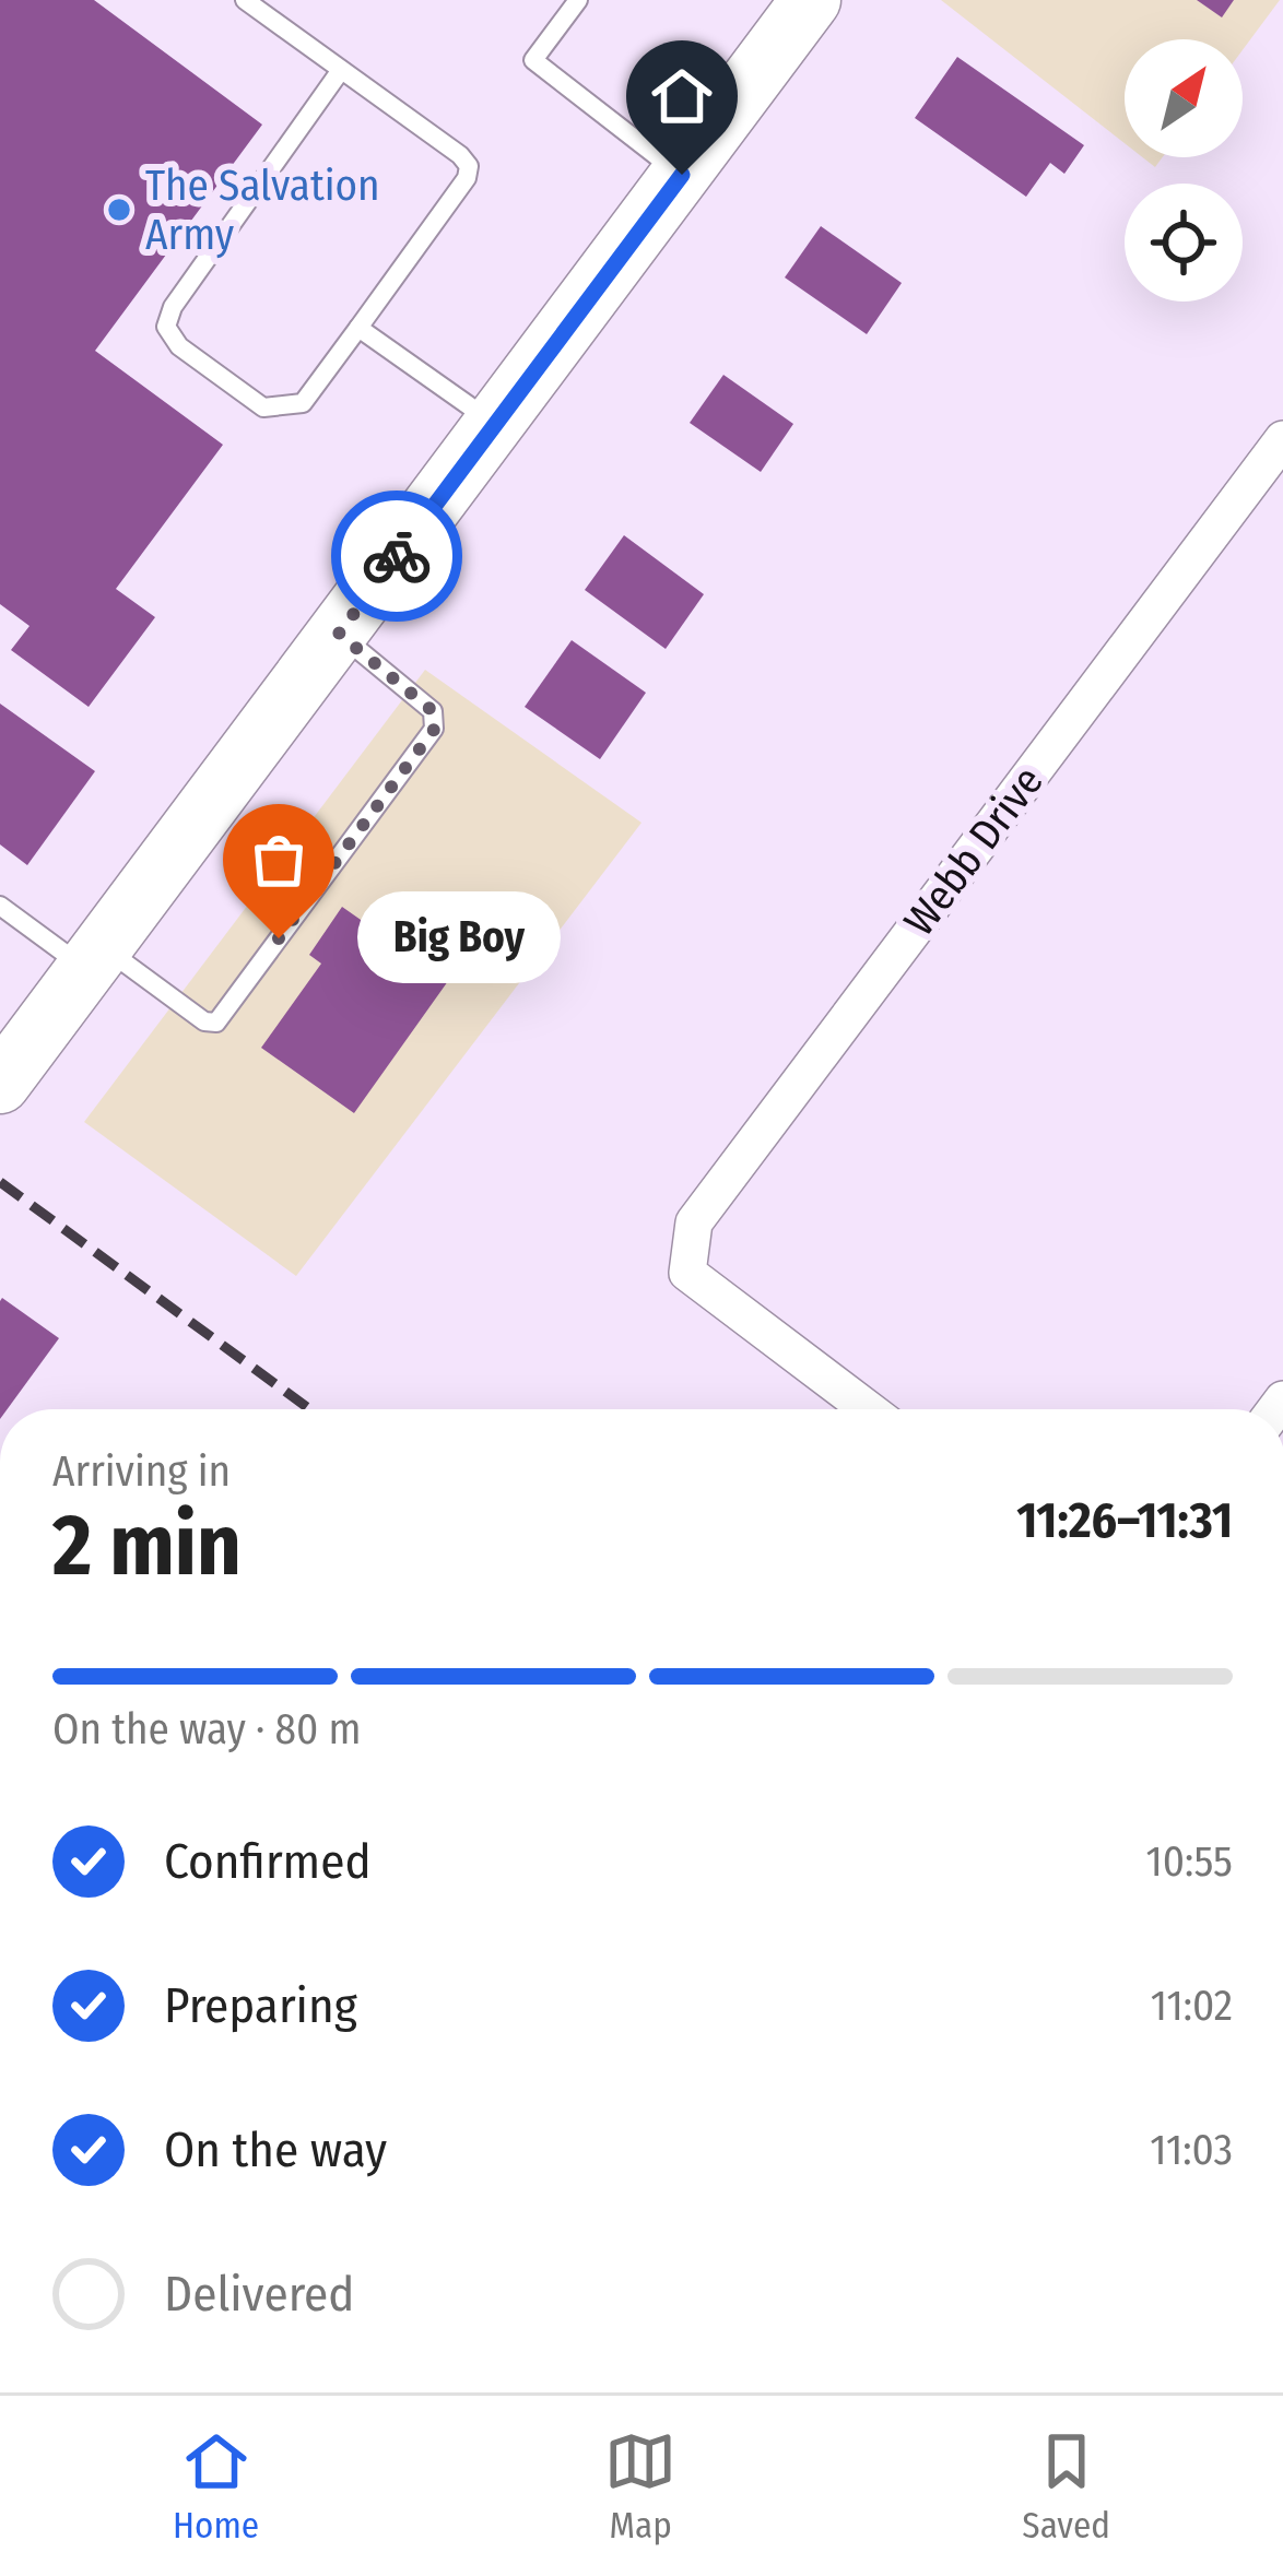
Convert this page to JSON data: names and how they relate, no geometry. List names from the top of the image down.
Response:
{
  "streets": {
    "street": ["Webb Drive"]
  },
  "places": ["The Salvation Army", "Big Boy"],
  "north": "top right",
  "page": {
    "bubble": "Big Boy",
    "heading": ["2 min", "Arriving in", "11:26–11:31"],
    "bar": "On the way · 80 m",
    "list": [
      ["Confirmed", "10:55"],
      ["Preparing", "11:02"],
      ["On the way", "11:03"],
      "Delivered"
    ],
    "tabs": ["Home", "Map", "Saved"]
  }
}
